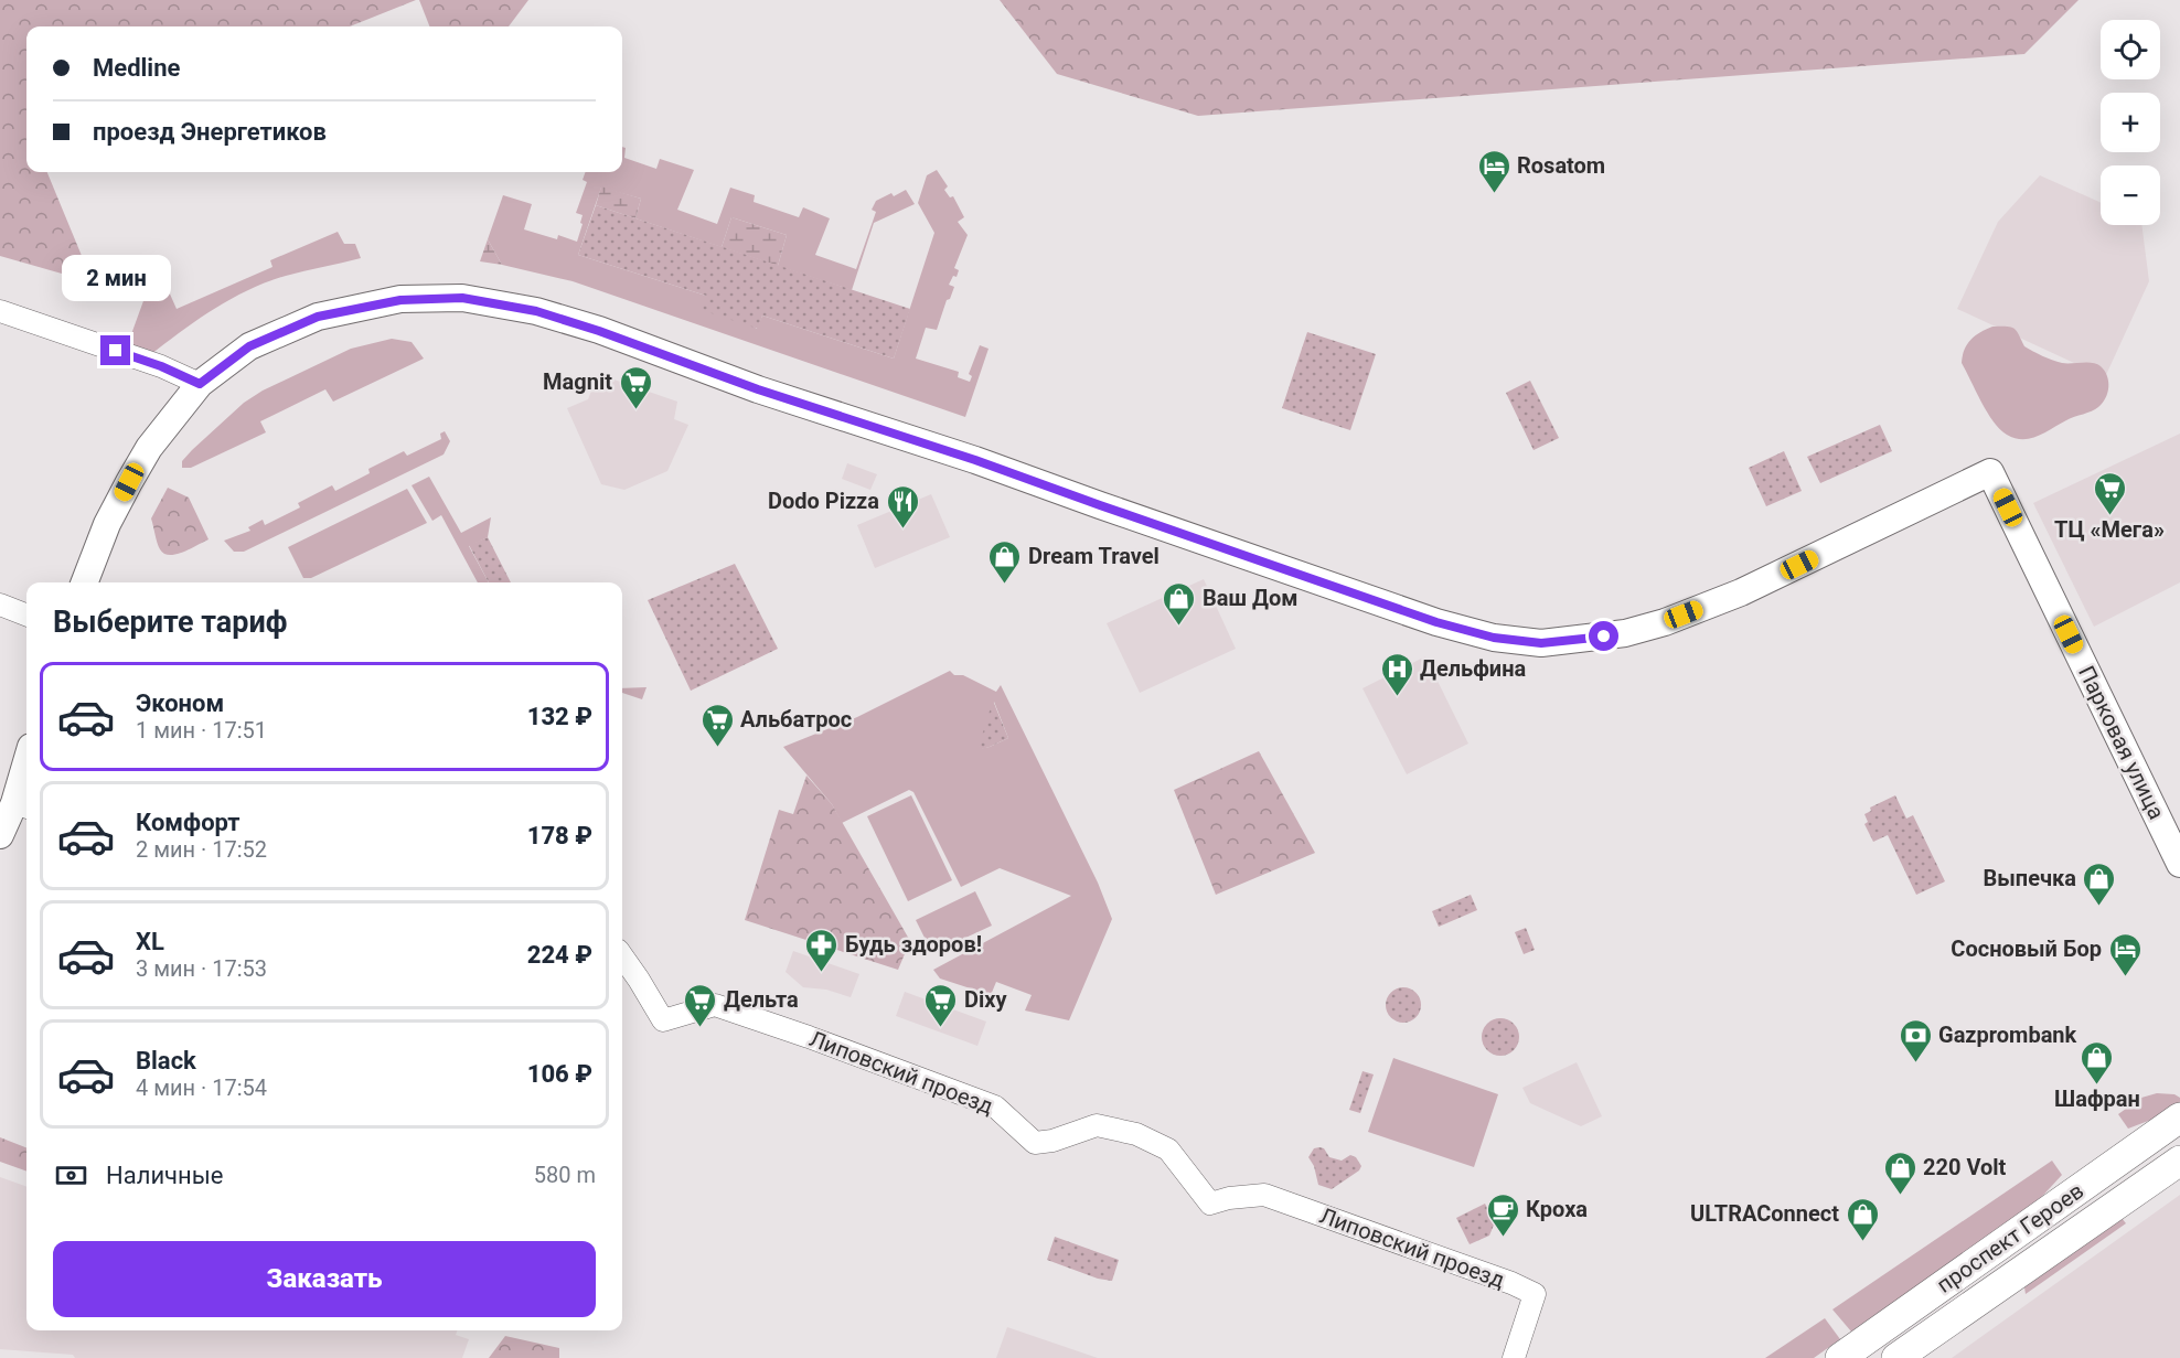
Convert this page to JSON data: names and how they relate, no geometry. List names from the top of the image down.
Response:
{
  "streets": {
    "main road": ["проспект Героев"],
    "street": ["Парковая улица", "Липовский проезд"]
  },
  "places": {
    "hotel": ["Rosatom", "Сосновый Бор"],
    "supermarket": [
      "Magnit",
      "ТЦ «Мега»",
      "Альбатрос",
      "Дельта",
      "Dixy"
    ],
    "restaurant": ["Dodo Pizza"],
    "shop": [
      "Dream Travel",
      "Ваш Дом",
      "Выпечка",
      "Шафран",
      "220 Volt",
      "ULTRAConnect"
    ],
    "hospital": ["Дельфина"],
    "pharmacy": ["Будь здоров!"],
    "bank": ["Gazprombank"],
    "cafe": ["Кроха"]
  },
  "page": {
    "map_buttons": ["+", "−"],
    "banner": ["Medline", "проезд Энергетиков"],
    "bubble": "2 мин",
    "heading": "Выберите тариф",
    "list": [
      {
        "name": "Эконом",
        "note": "1 мин · 17:51",
        "value": "132 ₽"
      },
      {
        "name": "Комфорт",
        "note": "2 мин · 17:52",
        "value": "178 ₽"
      },
      {
        "name": "XL",
        "note": "3 мин · 17:53",
        "value": "224 ₽"
      },
      {
        "name": "Black",
        "note": "4 мин · 17:54",
        "value": "106 ₽"
      }
    ],
    "pay": ["Наличные", "580 m"],
    "buttons": "Заказать"
  }
}
